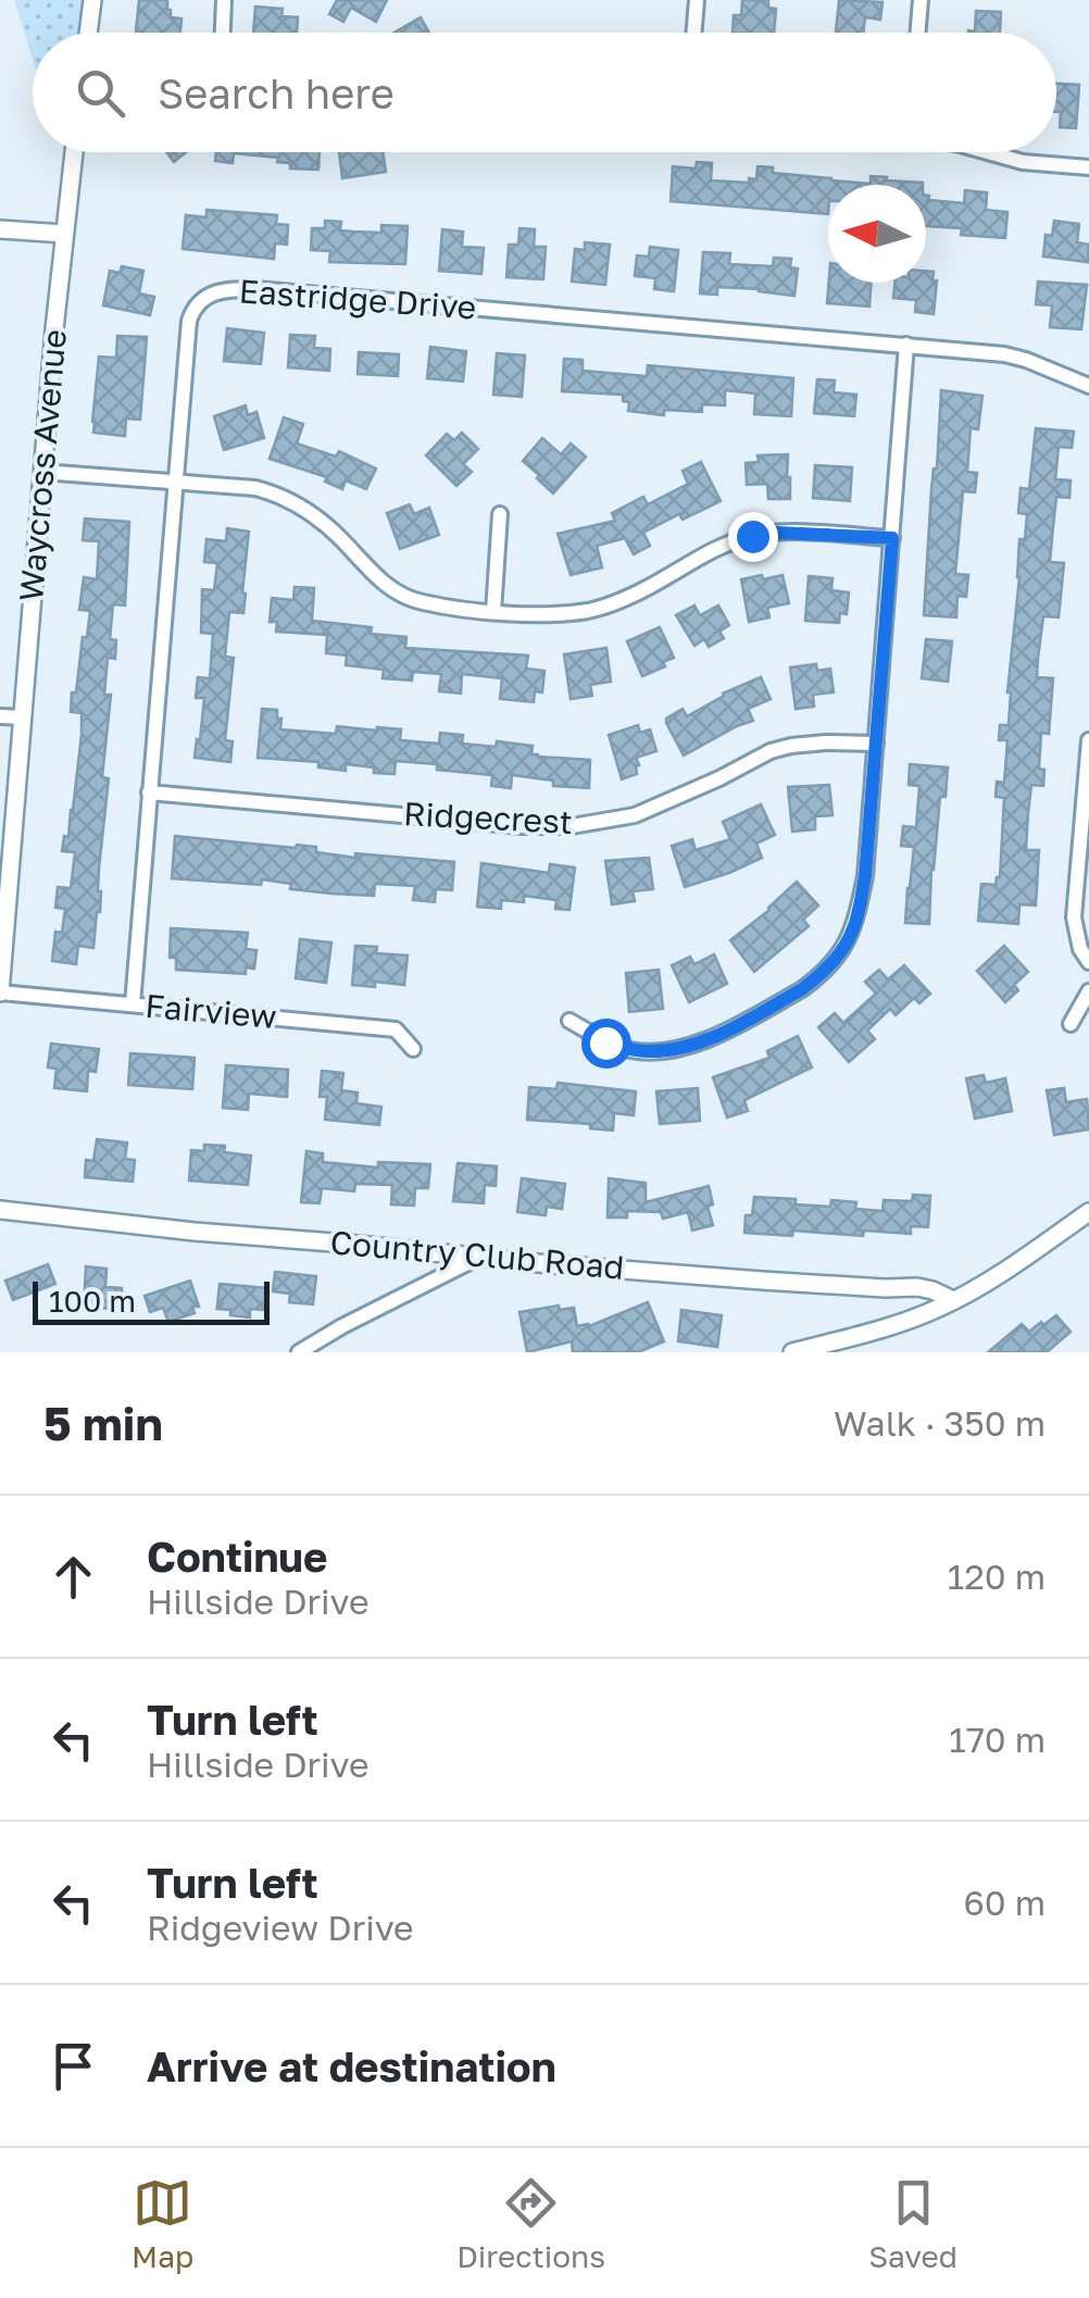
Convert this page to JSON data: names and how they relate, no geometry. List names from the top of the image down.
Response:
{
  "streets": {
    "street": [
      "Eastridge Drive",
      "Waycross Avenue",
      "Ridgecrest",
      "Fairview",
      "Country Club Road"
    ]
  },
  "crossings": [
    ["Eastridge Drive", "Ridgecrest"],
    ["Eastridge Drive", "Fairview"],
    ["Waycross Avenue", "Fairview"]
  ],
  "scale_bar": "100 m",
  "north": "left",
  "page": {
    "search": "Search here",
    "scale": "100 m",
    "heading": ["5 min", "Walk · 350 m"],
    "list": [
      ["Continue", "Hillside Drive", "120 m"],
      ["Turn left", "Hillside Drive", "170 m"],
      ["Turn left", "Ridgeview Drive", "60 m"],
      "Arrive at destination"
    ],
    "nav": ["Map", "Directions", "Saved"]
  }
}
